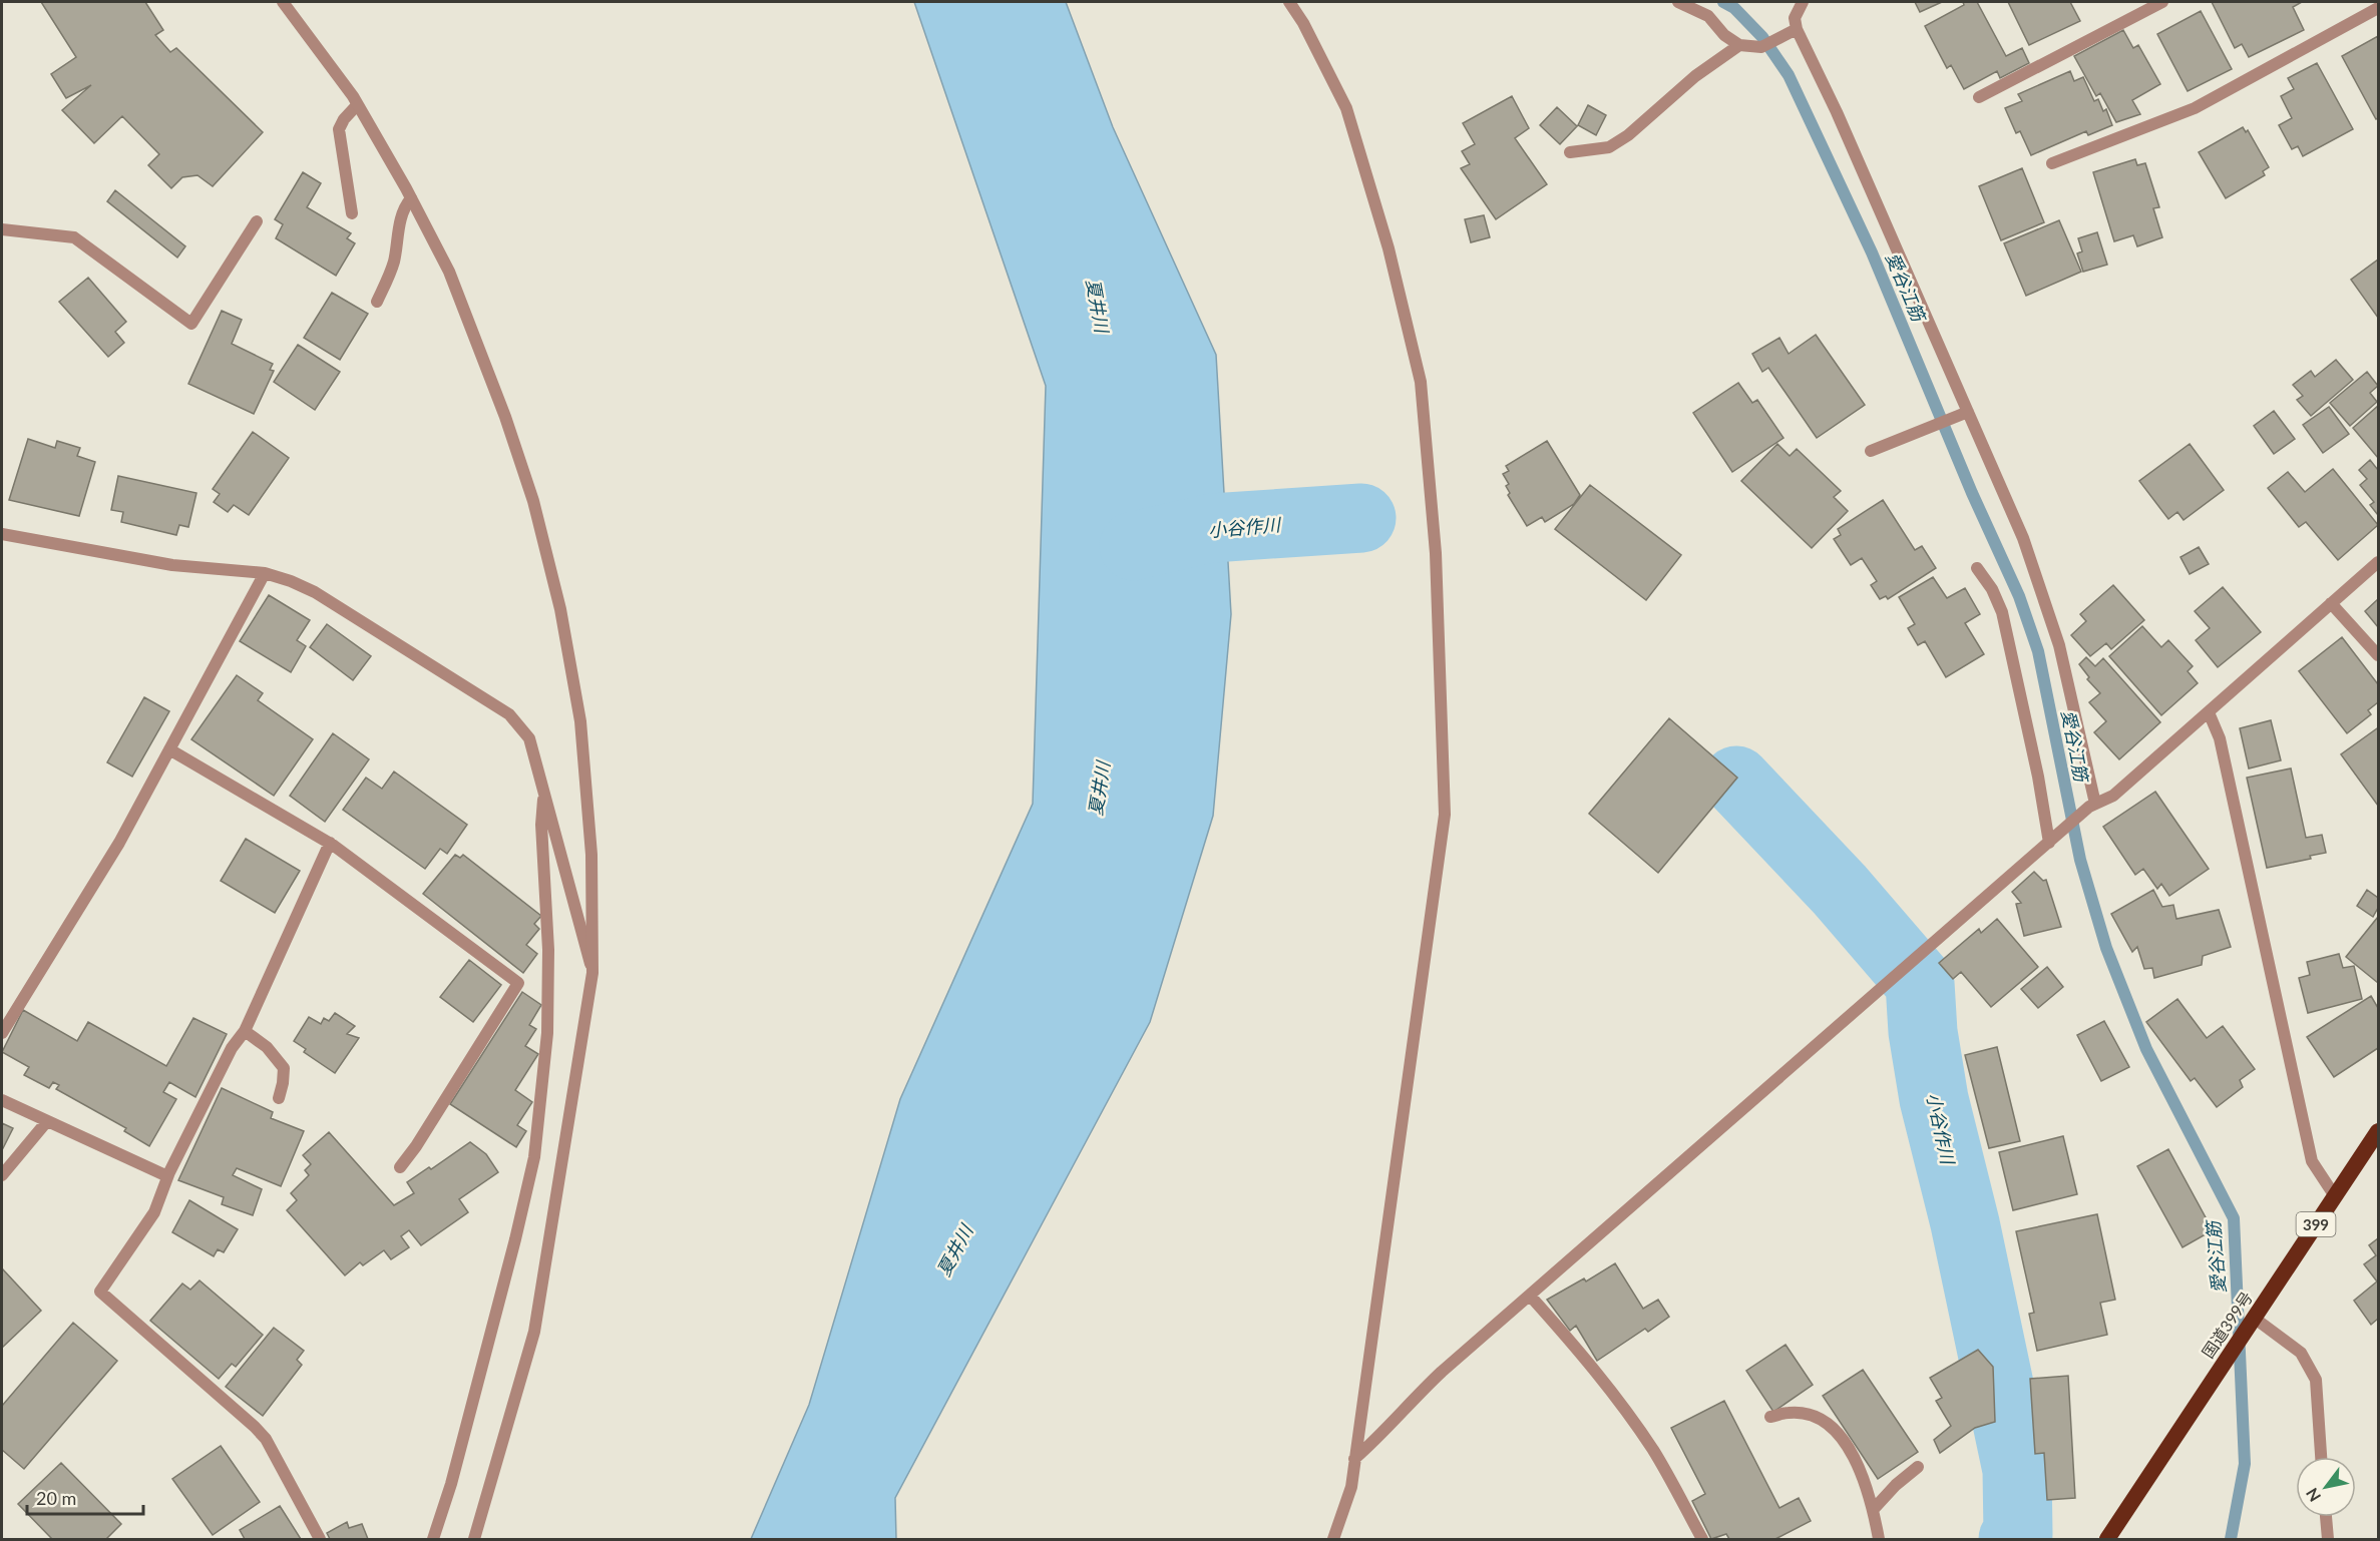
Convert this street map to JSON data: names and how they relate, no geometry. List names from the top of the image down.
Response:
{
  "streets": {
    "highway": ["399", "国道399号"]
  },
  "water": ["愛谷江筋", "夏井川", "小谷作川"],
  "scale_bar": "20 m",
  "north": "bottom left"
}
